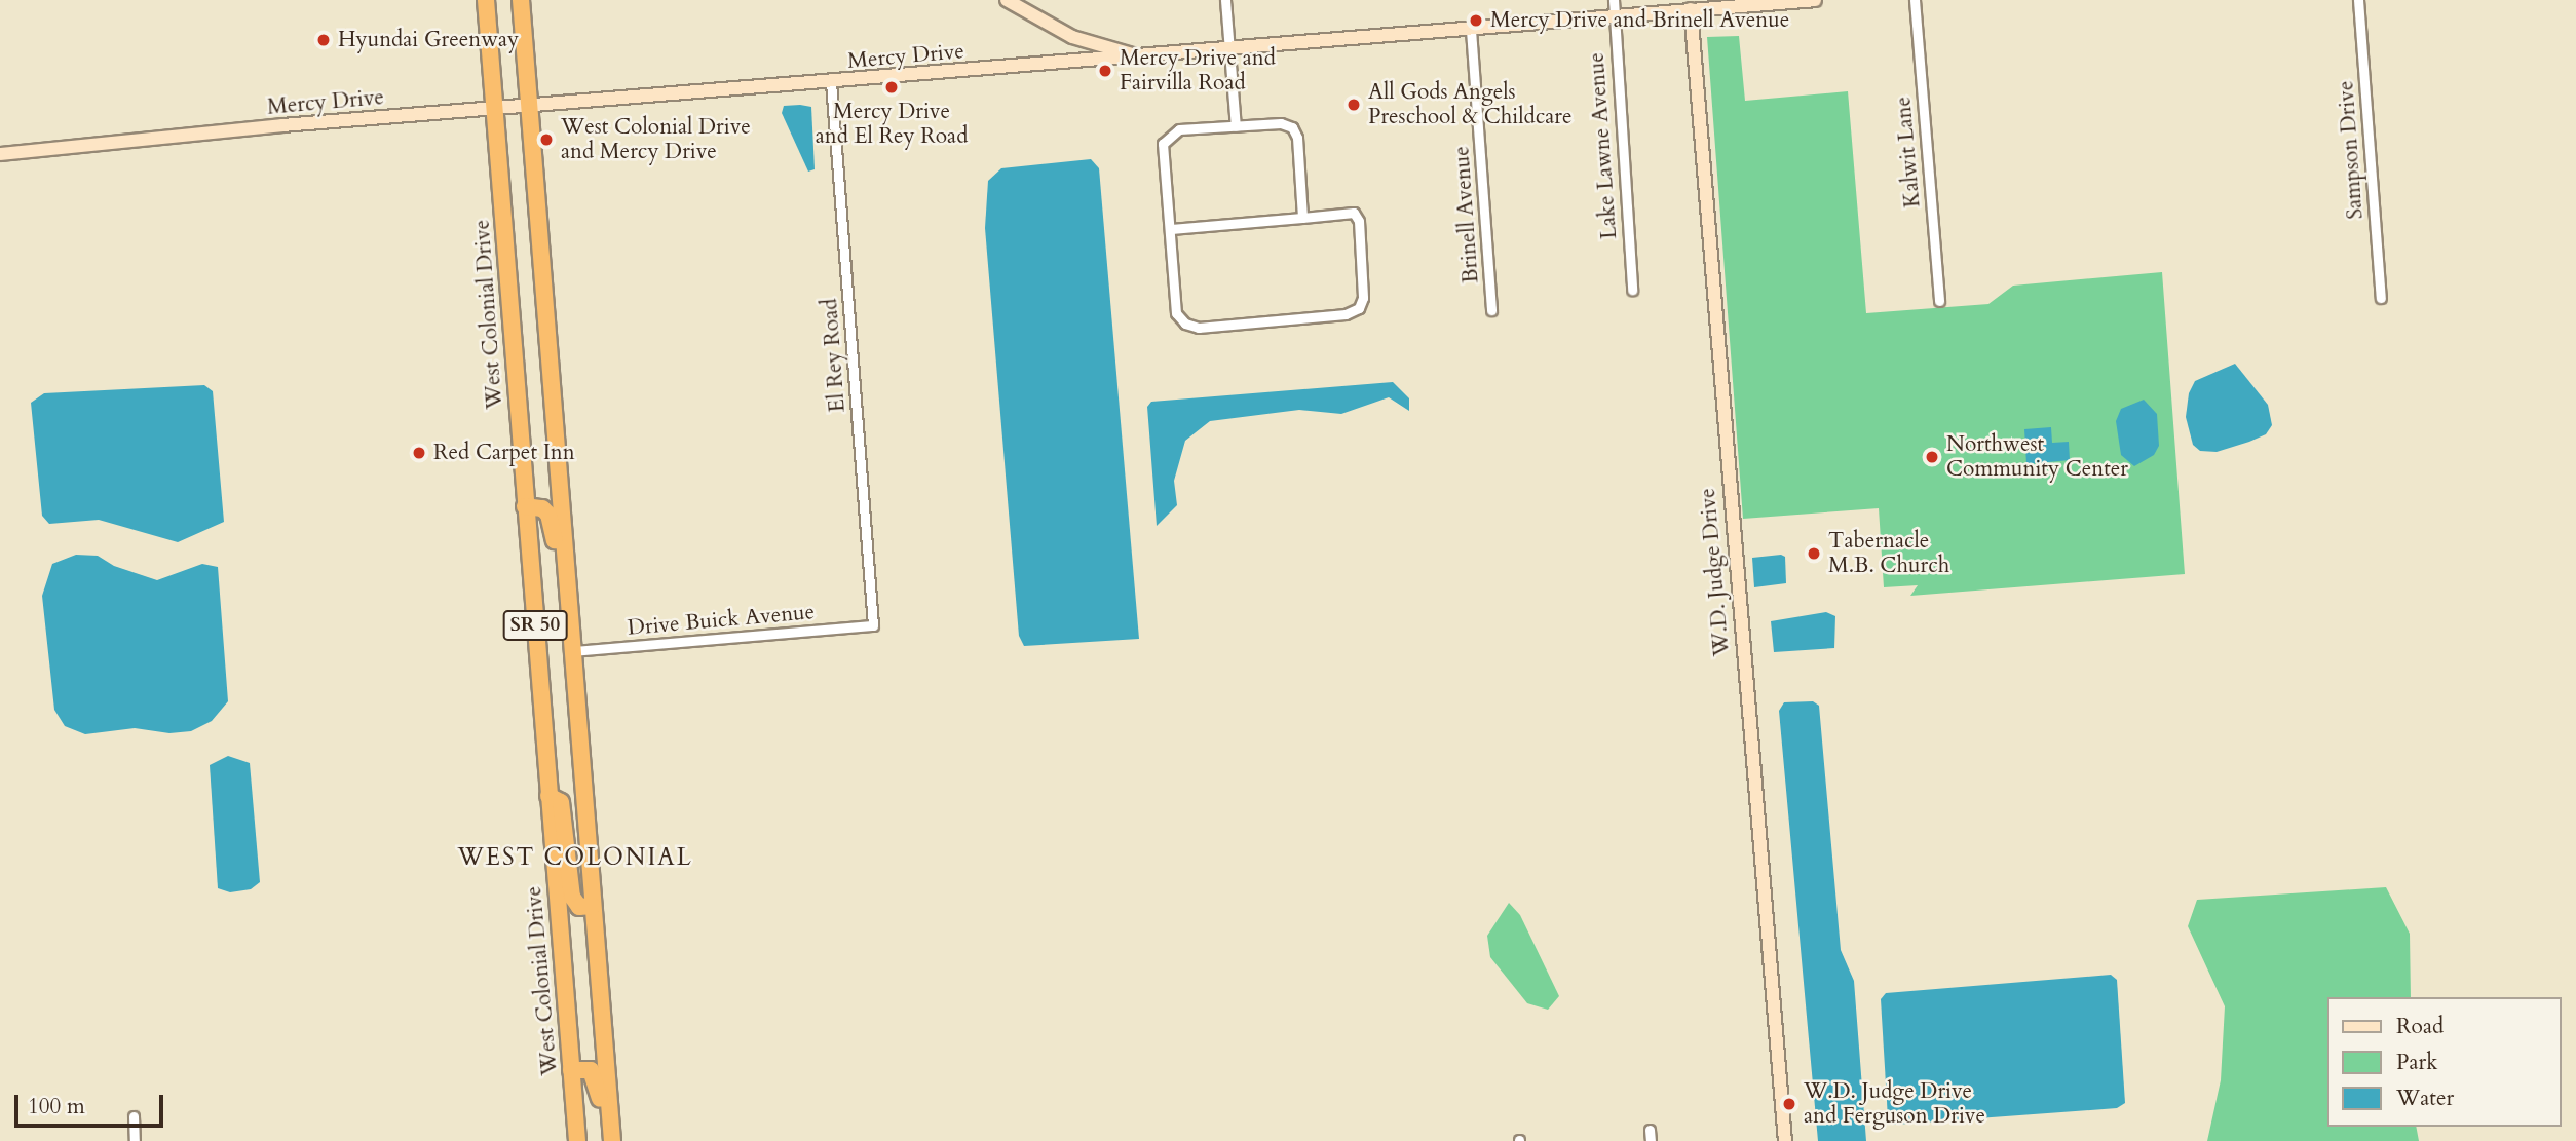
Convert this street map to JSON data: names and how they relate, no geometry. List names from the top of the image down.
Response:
{
  "streets": {
    "highway": ["West Colonial Drive", "SR 50"],
    "street": [
      "Mercy Drive",
      "Lake Lawne Avenue",
      "Sampson Drive",
      "Kalwit Lane",
      "Brinell Avenue",
      "El Rey Road",
      "W.D. Judge Drive",
      "Drive Buick Avenue"
    ]
  },
  "crossings": [
    ["Mercy Drive", "Lake Lawne Avenue"],
    ["Mercy Drive", "Brinell Avenue"],
    ["Mercy Drive", "West Colonial Drive"],
    ["Mercy Drive", "El Rey Road"],
    ["Mercy Drive", "W.D. Judge Drive"],
    ["Mercy Drive", "SR 50"],
    ["El Rey Road", "Drive Buick Avenue"],
    ["Drive Buick Avenue", "SR 50"]
  ],
  "districts": ["WEST COLONIAL"],
  "places": [
    "Mercy Drive and Brinell Avenue",
    "Hyundai Greenway",
    "Mercy Drive and Fairvilla Road",
    "Mercy Drive and El Rey Road",
    "All Gods Angels Preschool & Childcare",
    "West Colonial Drive and Mercy Drive",
    "Red Carpet Inn",
    "Northwest Community Center",
    "Tabernacle M.B. Church",
    "W.D. Judge Drive and Ferguson Drive"
  ],
  "legend": ["Road", "Park", "Water"],
  "scale_bar": "100 m"
}
